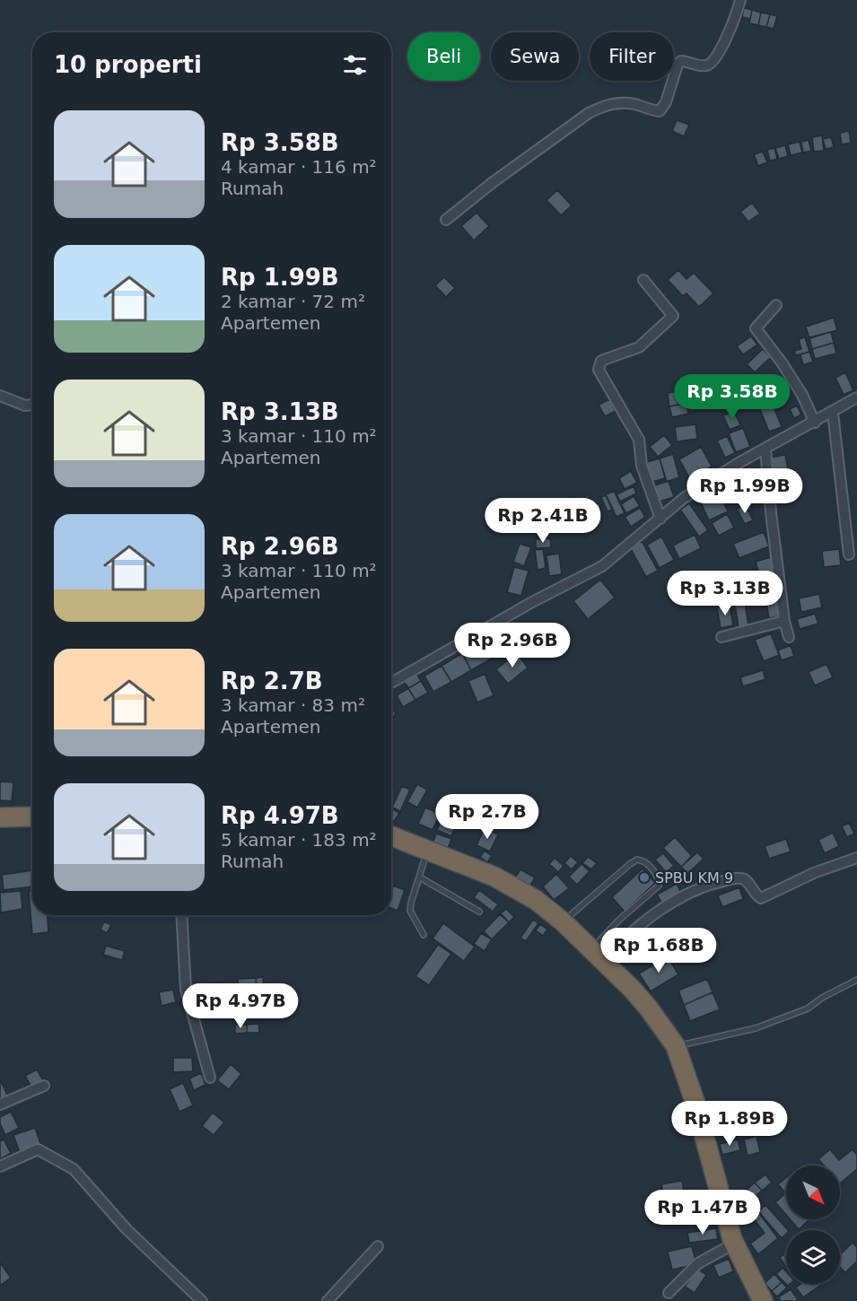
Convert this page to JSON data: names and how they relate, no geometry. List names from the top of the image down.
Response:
{
  "places": ["SPBU KM 9"],
  "north": "bottom right",
  "page": {
    "chip": ["Beli", "Sewa", "Filter"],
    "heading": "10 properti",
    "list": [
      {
        "name": "Rp 3.58B",
        "note": "4 kamar · 116 m² · Rumah"
      },
      {
        "name": "Rp 1.99B",
        "note": "2 kamar · 72 m² · Apartemen"
      },
      {
        "name": "Rp 3.13B",
        "note": "3 kamar · 110 m² · Apartemen"
      },
      {
        "name": "Rp 2.96B",
        "note": "3 kamar · 110 m² · Apartemen"
      },
      {
        "name": "Rp 2.7B",
        "note": "3 kamar · 83 m² · Apartemen"
      },
      {
        "name": "Rp 4.97B",
        "note": "5 kamar · 183 m² · Rumah"
      }
    ],
    "price": [
      "Rp 3.58B",
      "Rp 1.99B",
      "Rp 2.41B",
      "Rp 3.13B",
      "Rp 2.96B",
      "Rp 2.7B",
      "Rp 1.68B",
      "Rp 4.97B",
      "Rp 1.89B",
      "Rp 1.47B"
    ]
  }
}
